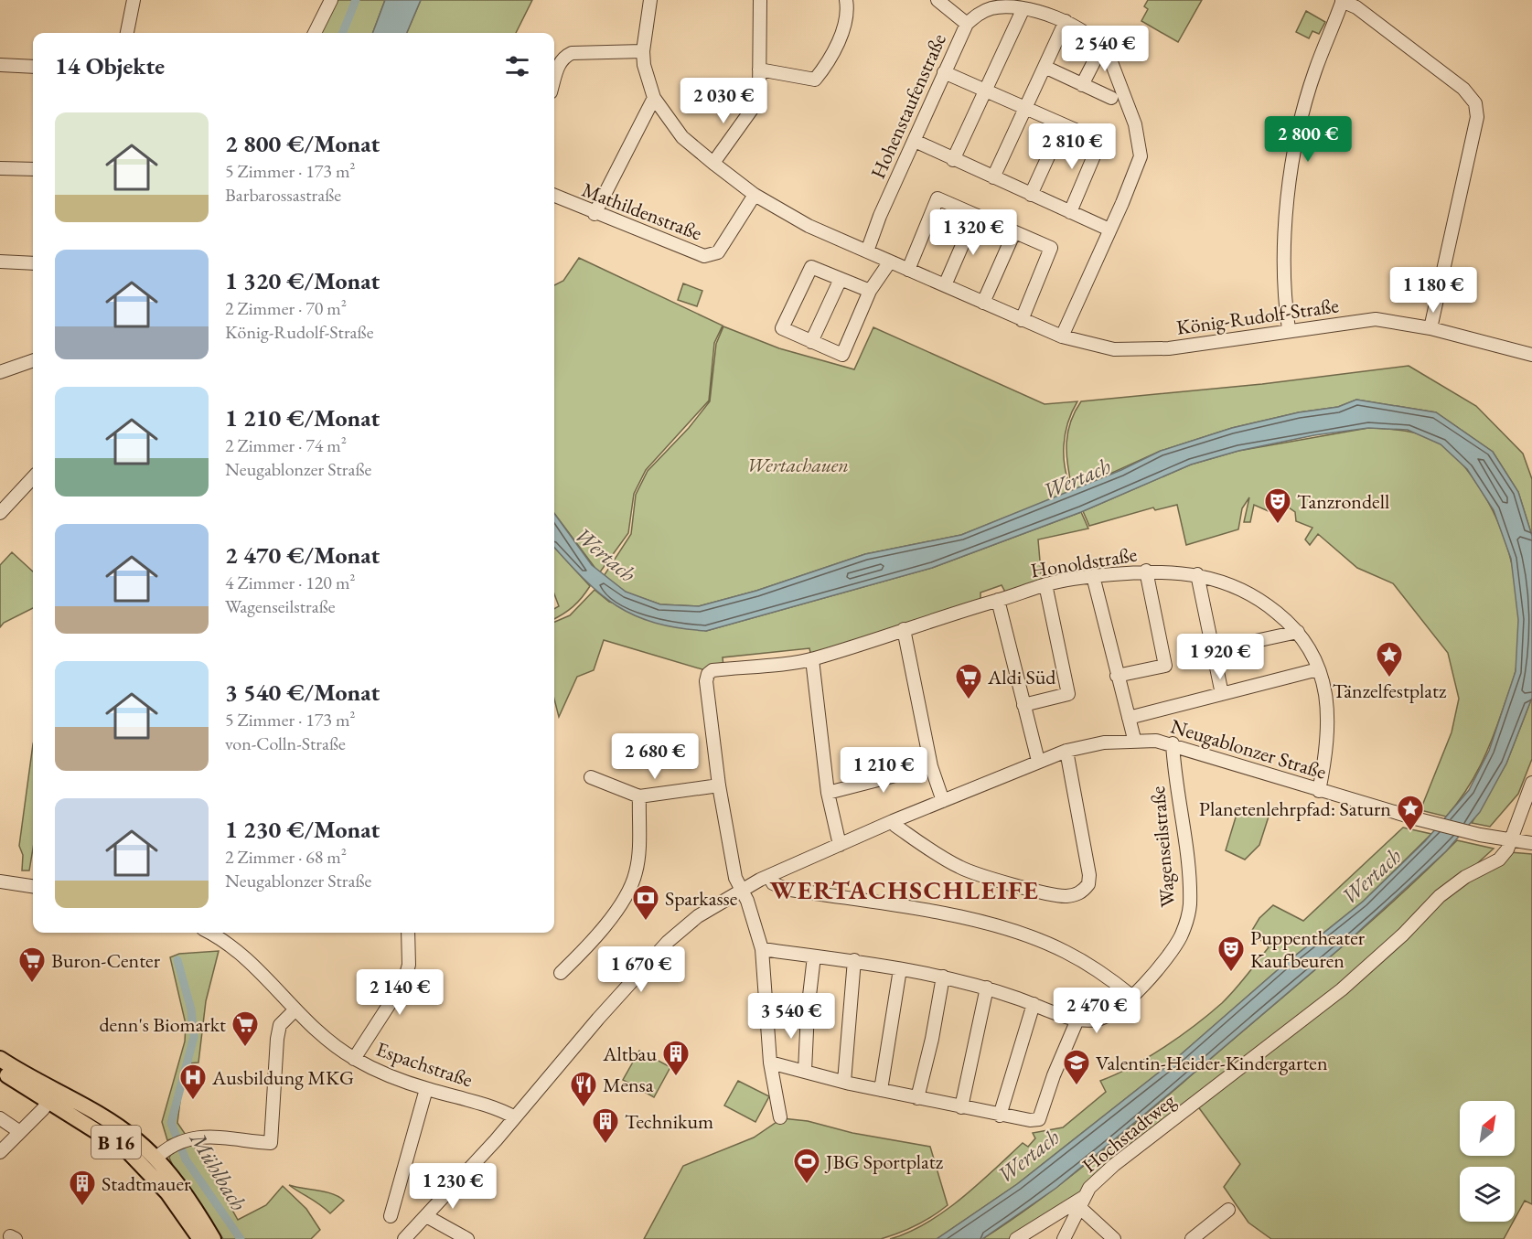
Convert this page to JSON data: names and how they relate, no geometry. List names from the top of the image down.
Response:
{
  "streets": {
    "main road": ["B 16"],
    "street": [
      "Hohenstaufenstraße",
      "Mathildenstraße",
      "König-Rudolf-Straße",
      "Honoldstraße",
      "Neugablonzer Straße",
      "Wagenseilstraße",
      "Espachstraße",
      "Hochstadtweg"
    ]
  },
  "crossings": [
    ["Hohenstaufenstraße", "König-Rudolf-Straße"],
    ["Mathildenstraße", "König-Rudolf-Straße"],
    ["Honoldstraße", "Neugablonzer Straße"],
    ["Neugablonzer Straße", "Wagenseilstraße"],
    ["Neugablonzer Straße", "Espachstraße"],
    ["Neugablonzer Straße", "Hochstadtweg"]
  ],
  "districts": ["WERTACHSCHLEIFE"],
  "water": ["Wertach", "Mühlbach"],
  "parks": ["Wertachauen"],
  "places": {
    "theatre": ["Tanzrondell", "Puppentheater Kaufbeuren"],
    "place": ["Tänzelfestplatz", "Planetenlehrpfad: Saturn"],
    "supermarket": ["Aldi Süd", "Buron-Center", "denn's Biomarkt"],
    "bank": ["Sparkasse"],
    "building": ["Altbau", "Technikum", "Stadtmauer"],
    "school or university": ["Valentin-Heider-Kindergarten"],
    "hospital": ["Ausbildung MKG"],
    "restaurant": ["Mensa"],
    "sports": ["JBG Sportplatz"]
  },
  "north": "top right",
  "page": {
    "price": [
      "2 540 €",
      "2 030 €",
      "2 800 €",
      "2 810 €",
      "1 320 €",
      "1 180 €",
      "1 920 €",
      "2 680 €",
      "1 210 €",
      "1 670 €",
      "2 140 €",
      "2 470 €",
      "3 540 €",
      "1 230 €"
    ],
    "heading": "14 Objekte",
    "list": [
      {
        "name": "2 800 €/Monat",
        "note": "5 Zimmer · 173 m² · Barbarossastraße"
      },
      {
        "name": "1 320 €/Monat",
        "note": "2 Zimmer · 70 m² · König-Rudolf-Straße"
      },
      {
        "name": "1 210 €/Monat",
        "note": "2 Zimmer · 74 m² · Neugablonzer Straße"
      },
      {
        "name": "2 470 €/Monat",
        "note": "4 Zimmer · 120 m² · Wagenseilstraße"
      },
      {
        "name": "3 540 €/Monat",
        "note": "5 Zimmer · 173 m² · von-Colln-Straße"
      },
      {
        "name": "1 230 €/Monat",
        "note": "2 Zimmer · 68 m² · Neugablonzer Straße"
      }
    ]
  }
}
